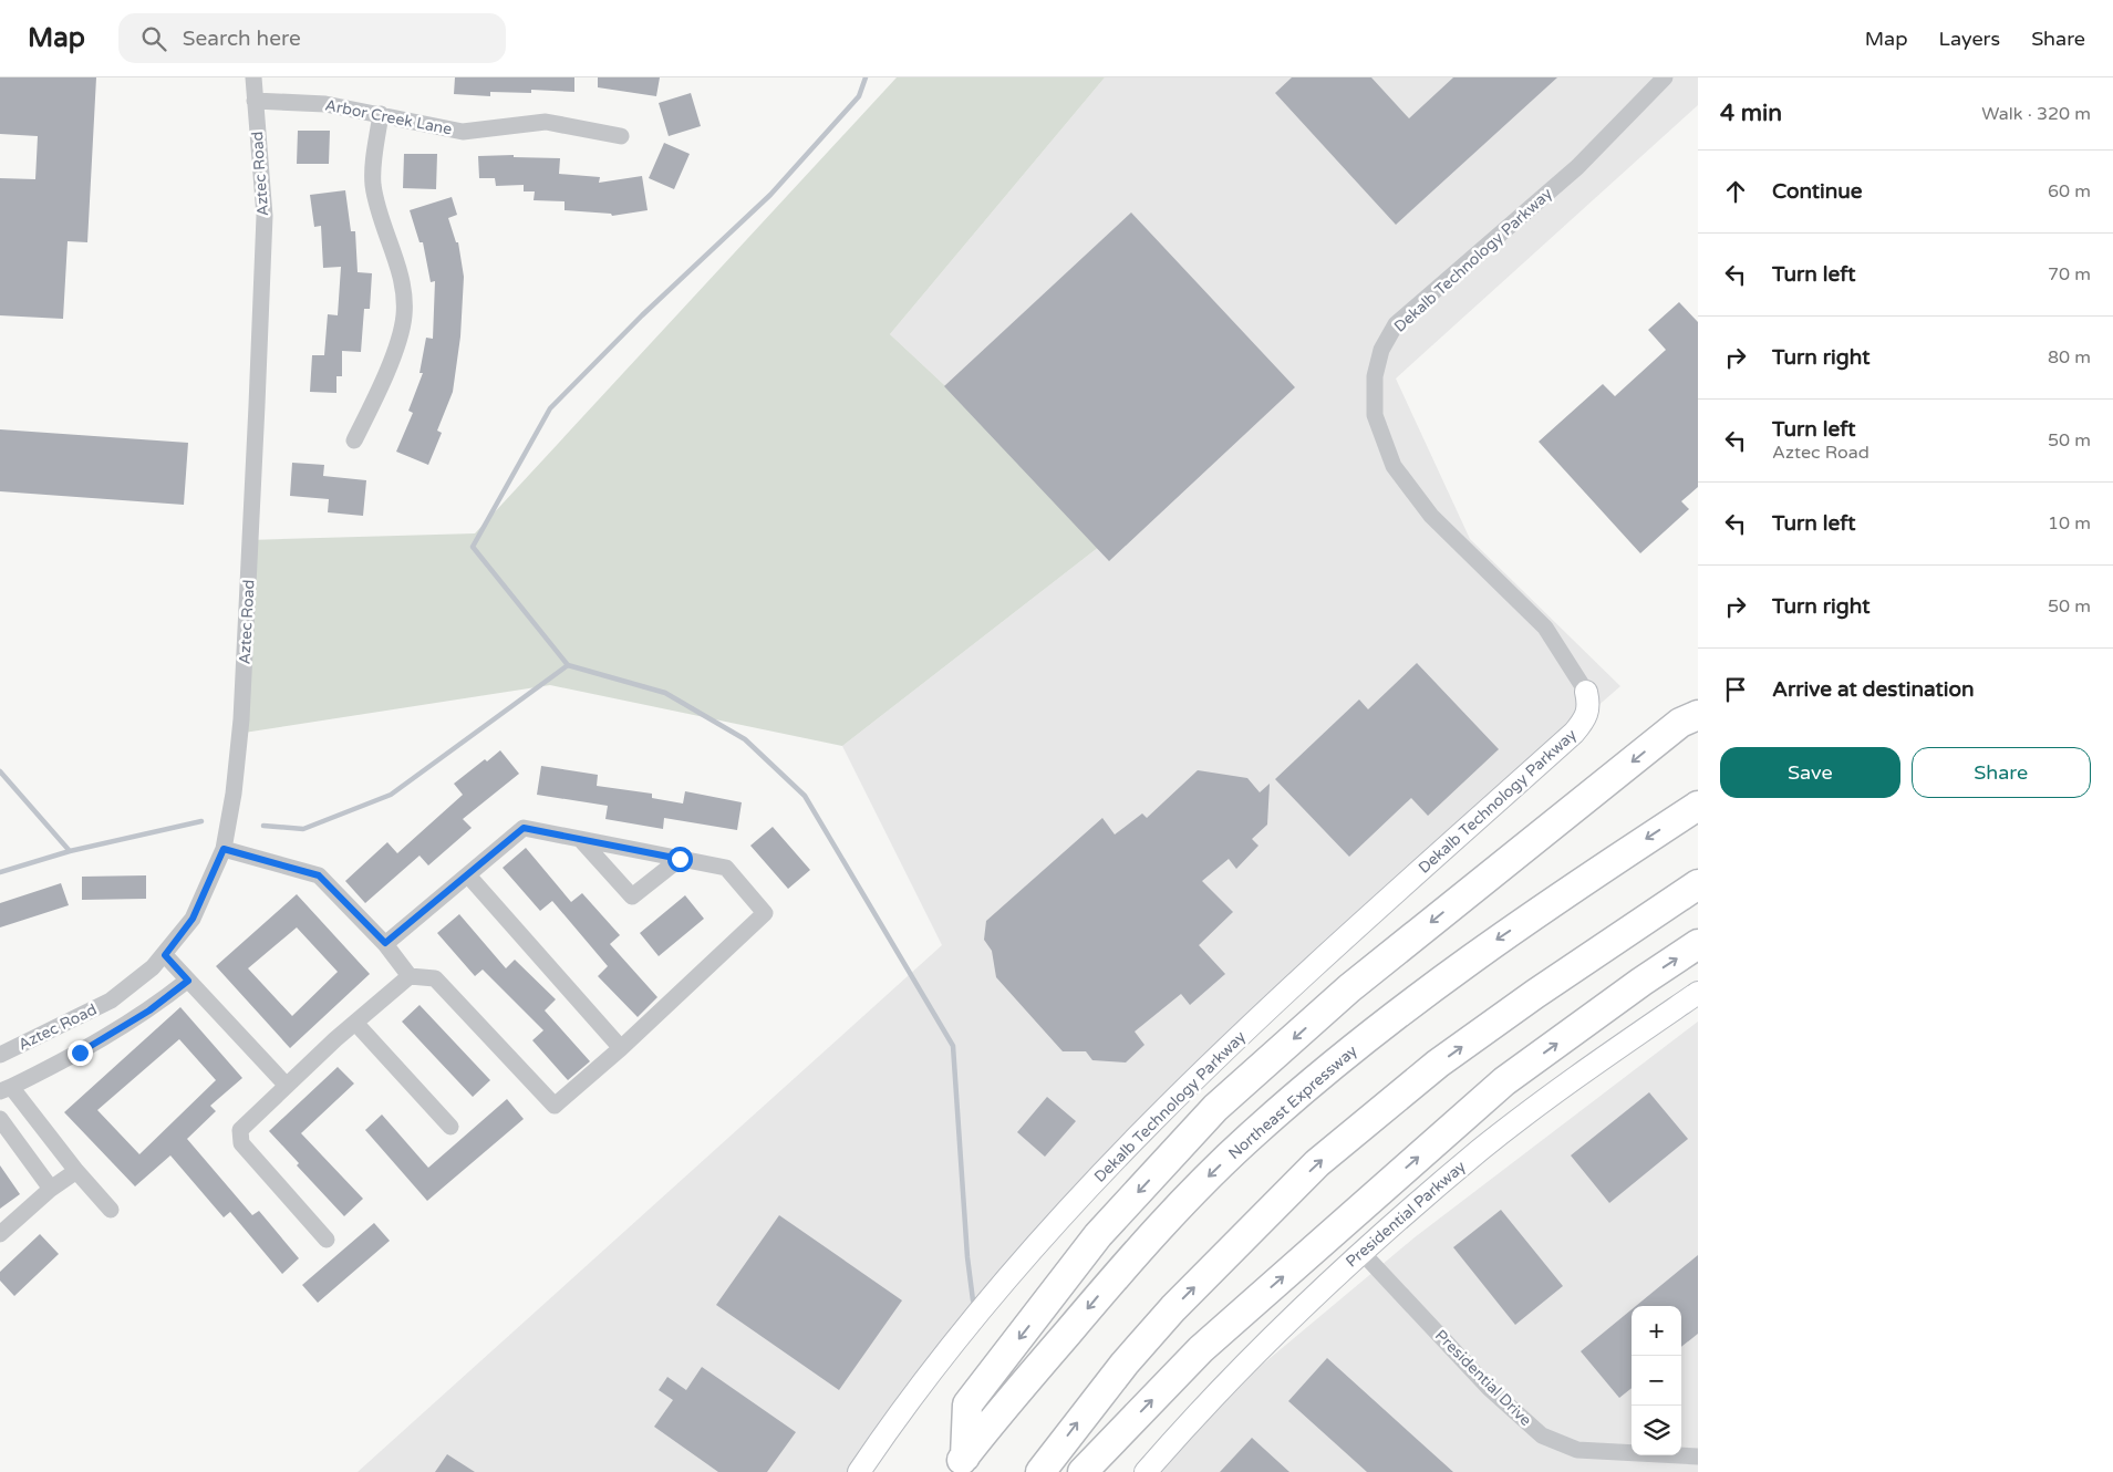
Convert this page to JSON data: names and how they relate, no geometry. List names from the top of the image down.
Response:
{
  "streets": {
    "highway": ["Northeast Expressway"],
    "street": [
      "Arbor Creek Lane",
      "Aztec Road",
      "Dekalb Technology Parkway",
      "Presidential Parkway",
      "Presidential Drive"
    ]
  },
  "crossings": [
    ["Arbor Creek Lane", "Aztec Road"],
    ["Presidential Parkway", "Presidential Drive"]
  ],
  "page": {
    "header": "Map",
    "search": "Search here",
    "nav": ["Map", "Layers", "Share"],
    "heading": ["4 min", "Walk · 320 m"],
    "list": [
      ["Continue", "60 m"],
      ["Turn left", "70 m"],
      ["Turn right", "80 m"],
      ["Turn left", "Aztec Road", "50 m"],
      ["Turn left", "10 m"],
      ["Turn right", "50 m"],
      "Arrive at destination"
    ],
    "buttons": ["Save", "Share"],
    "map_buttons": ["+", "−"]
  }
}
